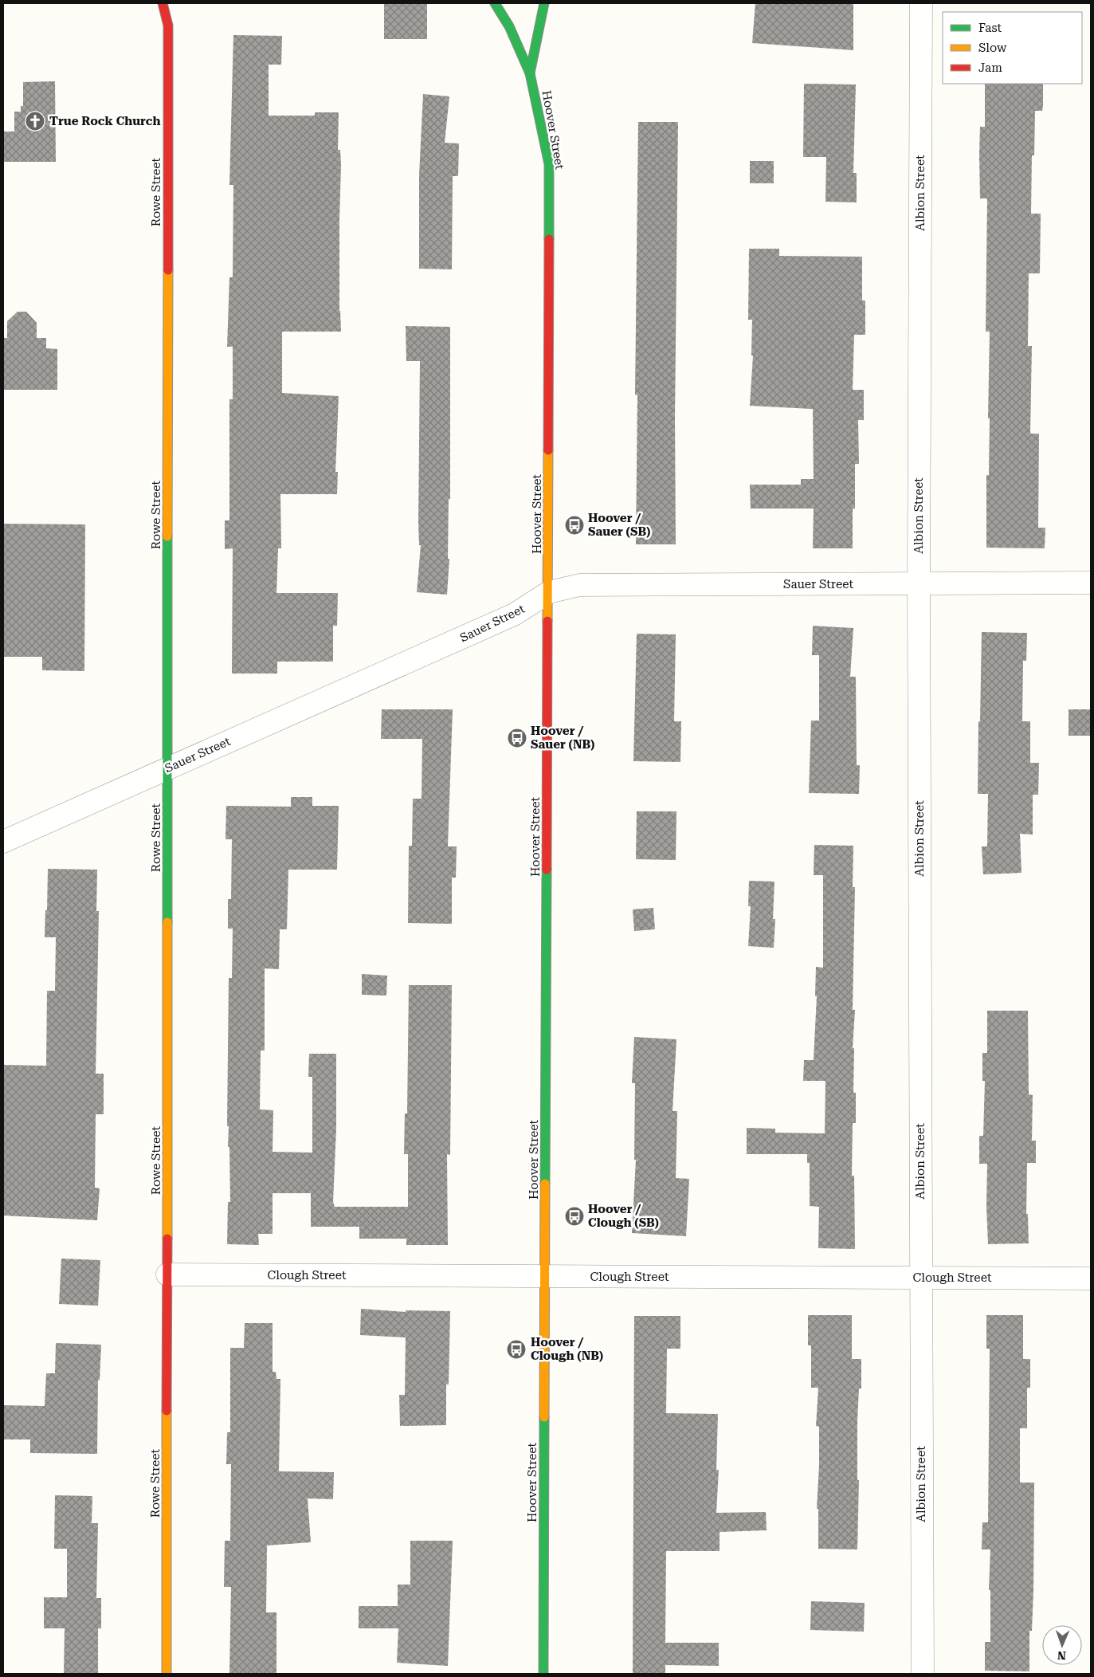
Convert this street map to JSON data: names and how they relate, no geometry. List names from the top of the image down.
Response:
{
  "streets": {
    "street": [
      "Hoover Street",
      "Rowe Street",
      "Albion Street",
      "Sauer Street",
      "Clough Street"
    ]
  },
  "crossings": [
    ["Hoover Street", "Sauer Street"],
    ["Hoover Street", "Clough Street"],
    ["Rowe Street", "Sauer Street"],
    ["Rowe Street", "Clough Street"],
    ["Albion Street", "Sauer Street"],
    ["Albion Street", "Clough Street"]
  ],
  "places": {
    "church": ["True Rock Church"],
    "bus stop": [
      "Hoover / Sauer (SB)",
      "Hoover / Sauer (NB)",
      "Hoover / Clough (SB)",
      "Hoover / Clough (NB)"
    ]
  },
  "legend": ["Fast", "Slow", "Jam"],
  "north": "bottom"
}
